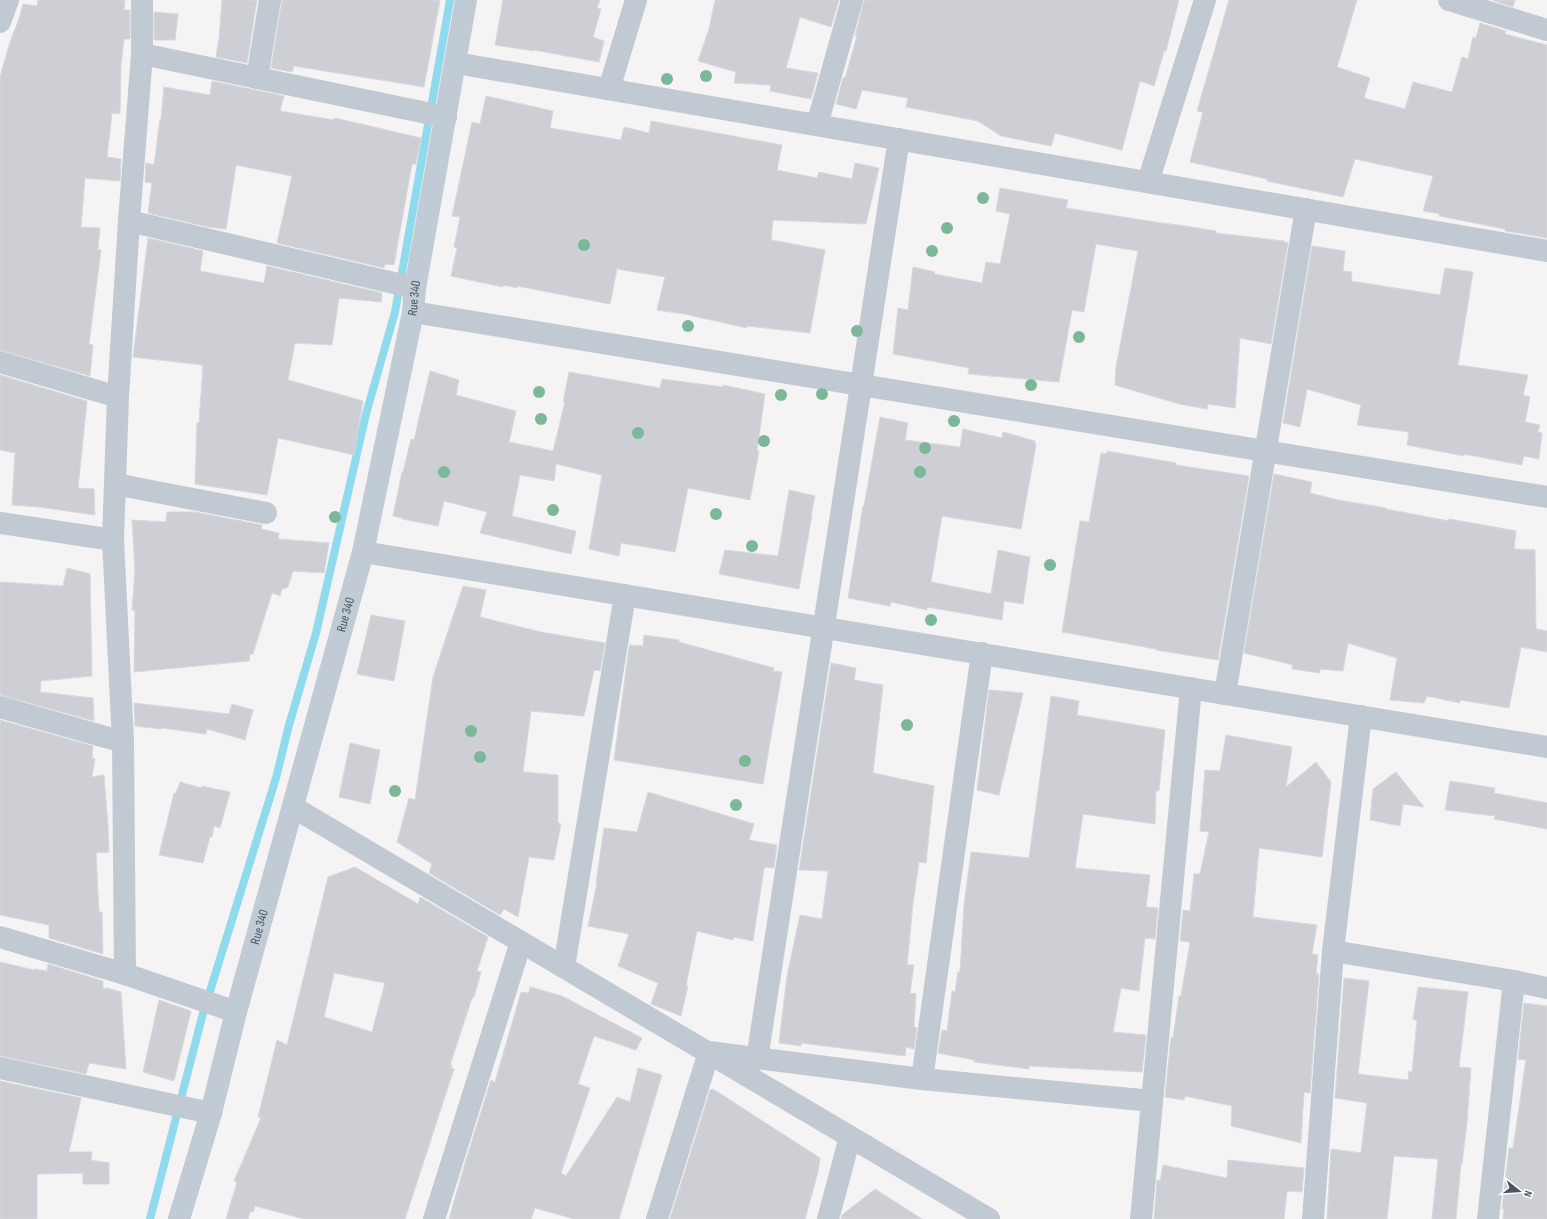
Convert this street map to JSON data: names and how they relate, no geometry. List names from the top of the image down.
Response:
{
  "streets": {
    "street": ["Rue 340"]
  },
  "north": "right"
}
